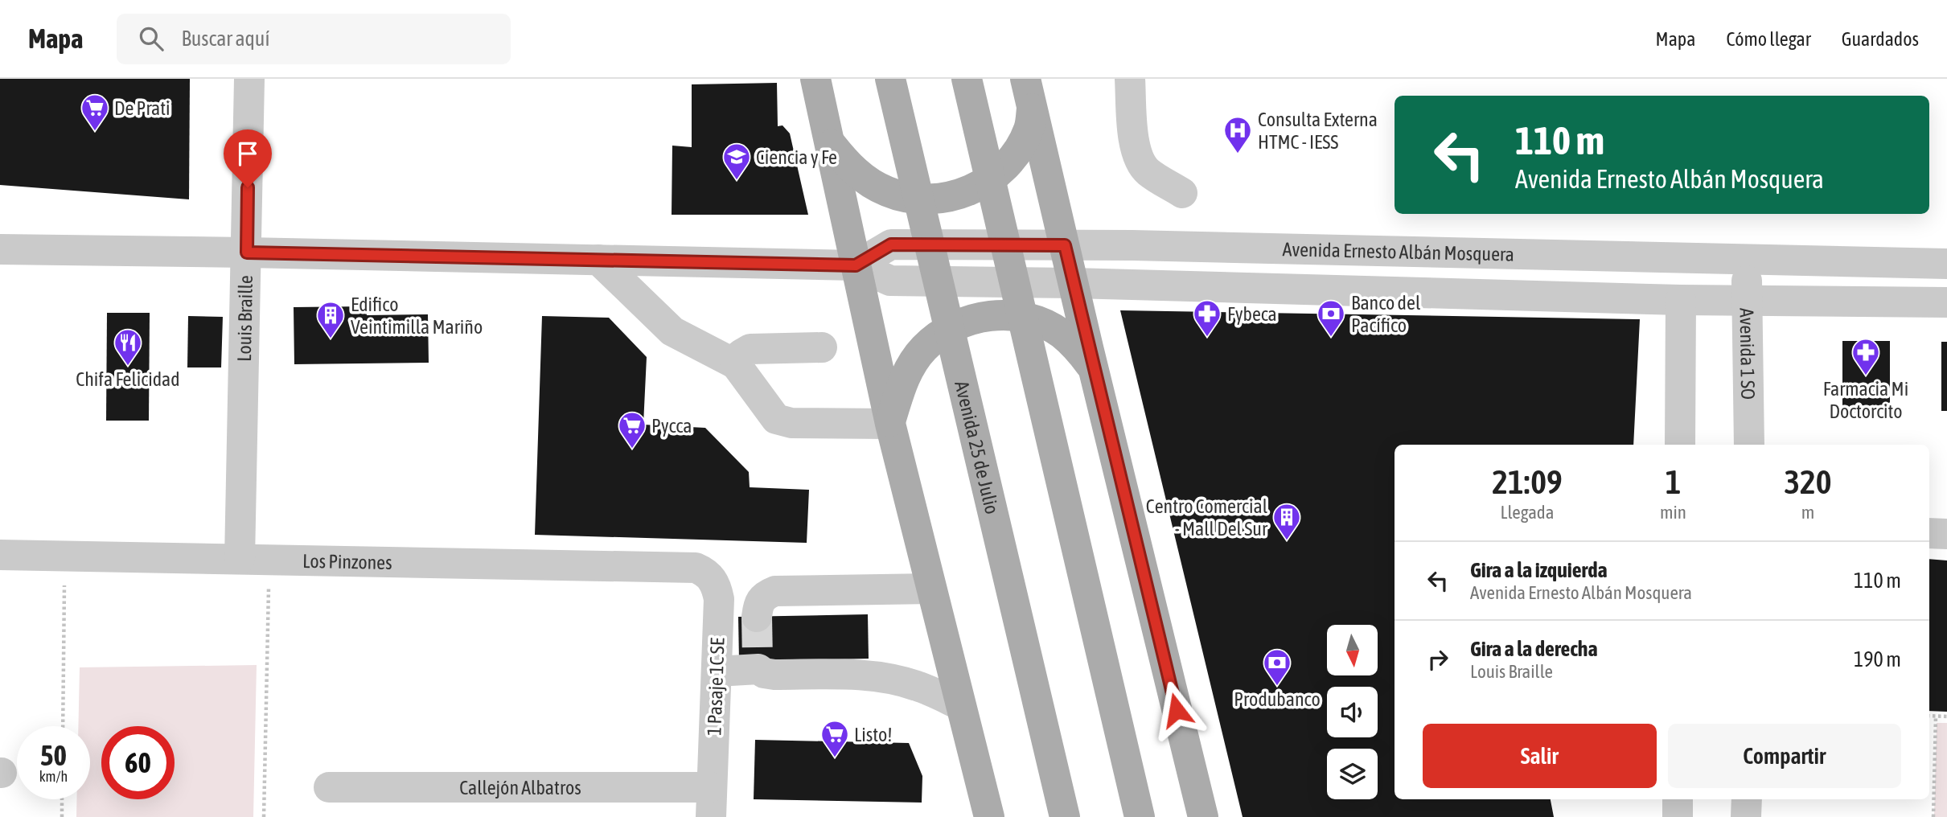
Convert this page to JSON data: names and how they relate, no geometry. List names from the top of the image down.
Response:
{
  "streets": {
    "main road": ["Avenida 25 de Julio"],
    "street": [
      "Avenida Ernesto Albán Mosquera",
      "Louis Braille",
      "Avenida 1 SO",
      "Los Pinzones",
      "1 Pasaje 1C SE",
      "Callejón Albatros"
    ]
  },
  "crossings": [
    ["Avenida Ernesto Albán Mosquera", "Louis Braille"],
    ["Avenida Ernesto Albán Mosquera", "Avenida 1 SO"],
    ["Louis Braille", "Los Pinzones"],
    ["Los Pinzones", "1 Pasaje 1C SE"],
    ["1 Pasaje 1C SE", "Callejón Albatros"]
  ],
  "places": {
    "supermarket": ["De Prati", "Pycca", "Listo!"],
    "hospital": ["Consulta Externa HTMC - IESS"],
    "school or university": ["Ciencia y Fe"],
    "pharmacy": ["Fybeca", "Farmacia Mi Doctorcito"],
    "bank": ["Banco del Pacífico", "Produbanco"],
    "building": ["Edifico Veintimilla Mariño", "Centro Comercial - Mall Del Sur"],
    "restaurant": ["Chifa Felicidad"]
  },
  "north": "bottom",
  "page": {
    "header": "Mapa",
    "search": "Buscar aquí",
    "nav": ["Mapa", "Cómo llegar", "Guardados"],
    "turn": ["110 m", "Avenida Ernesto Albán Mosquera"],
    "eta": [
      "21:09",
      "Llegada",
      "1",
      "min",
      "320",
      "m"
    ],
    "list": [
      {
        "name": "Gira a la izquierda",
        "note": "Avenida Ernesto Albán Mosquera",
        "value": "110 m"
      },
      {
        "name": "Gira a la derecha",
        "note": "Louis Braille",
        "value": "190 m"
      }
    ],
    "buttons": ["Salir", "Compartir"],
    "speed": "50 km/h",
    "limit": "60"
  }
}
